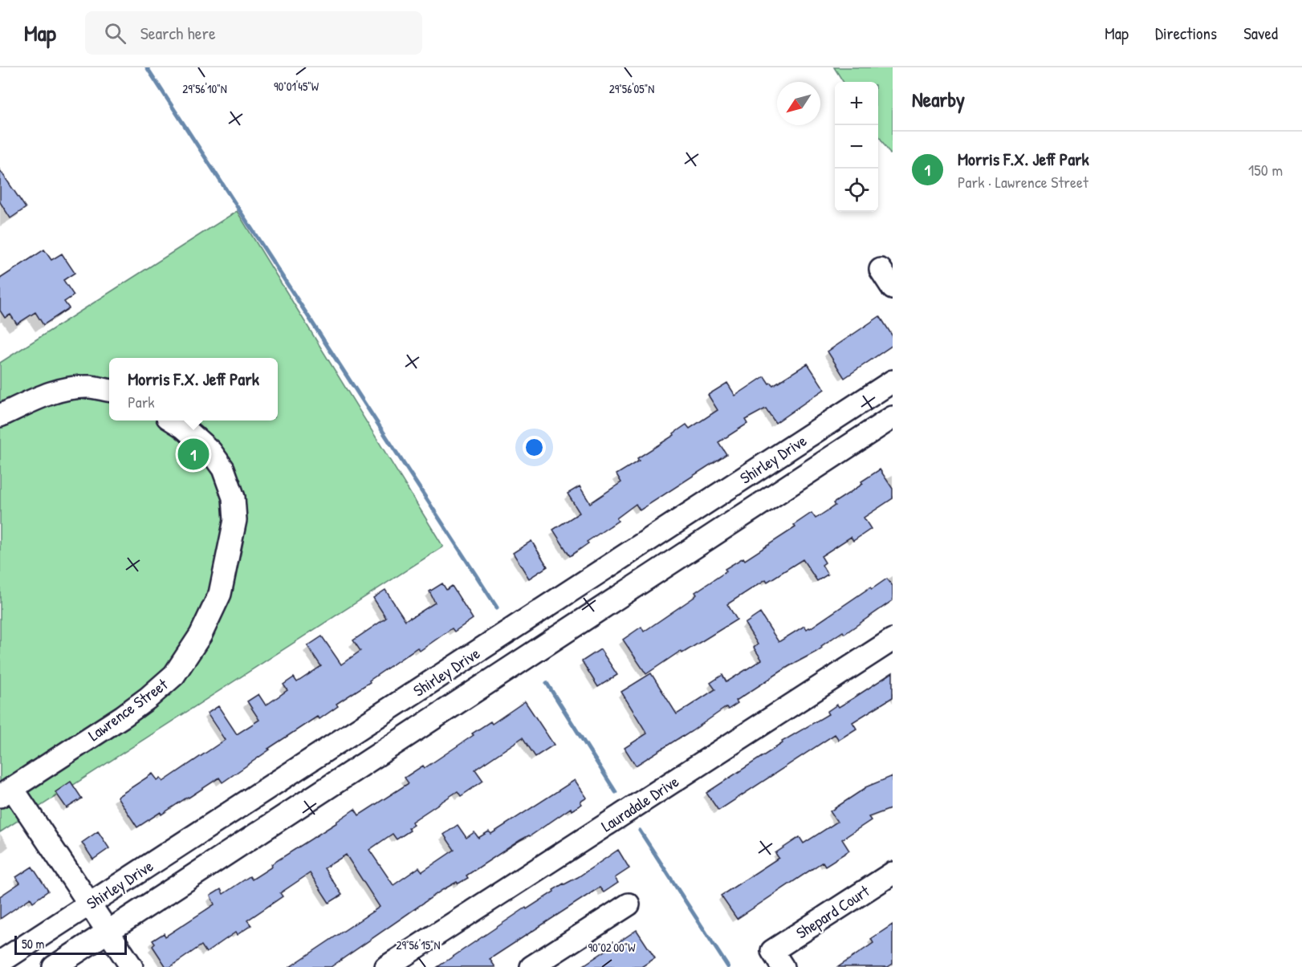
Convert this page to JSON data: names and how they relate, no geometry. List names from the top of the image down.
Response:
{
  "streets": {
    "street": [
      "Shirley Drive",
      "Lawrence Street",
      "Lauradale Drive",
      "Shepard Court"
    ]
  },
  "crossings": [
    ["Shirley Drive", "Lawrence Street"]
  ],
  "scale_bar": "50 m",
  "north": "bottom left",
  "page": {
    "header": "Map",
    "search": "Search here",
    "nav": ["Map", "Directions", "Saved"],
    "heading": "Nearby",
    "map_buttons": ["+", "−"],
    "list": [
      {
        "mark": "1",
        "name": "Morris F.X. Jeff Park",
        "note": "Park · Lawrence Street",
        "value": "150 m"
      }
    ],
    "popup": ["Morris F.X. Jeff Park", "Park"],
    "pins": "1",
    "scale": "50 m"
  },
  "coordinates": [
    "90°01'45\"W",
    "29°56'10\"N",
    "29°56'05\"N",
    "29°56'15\"N",
    "90°02'00\"W"
  ]
}
